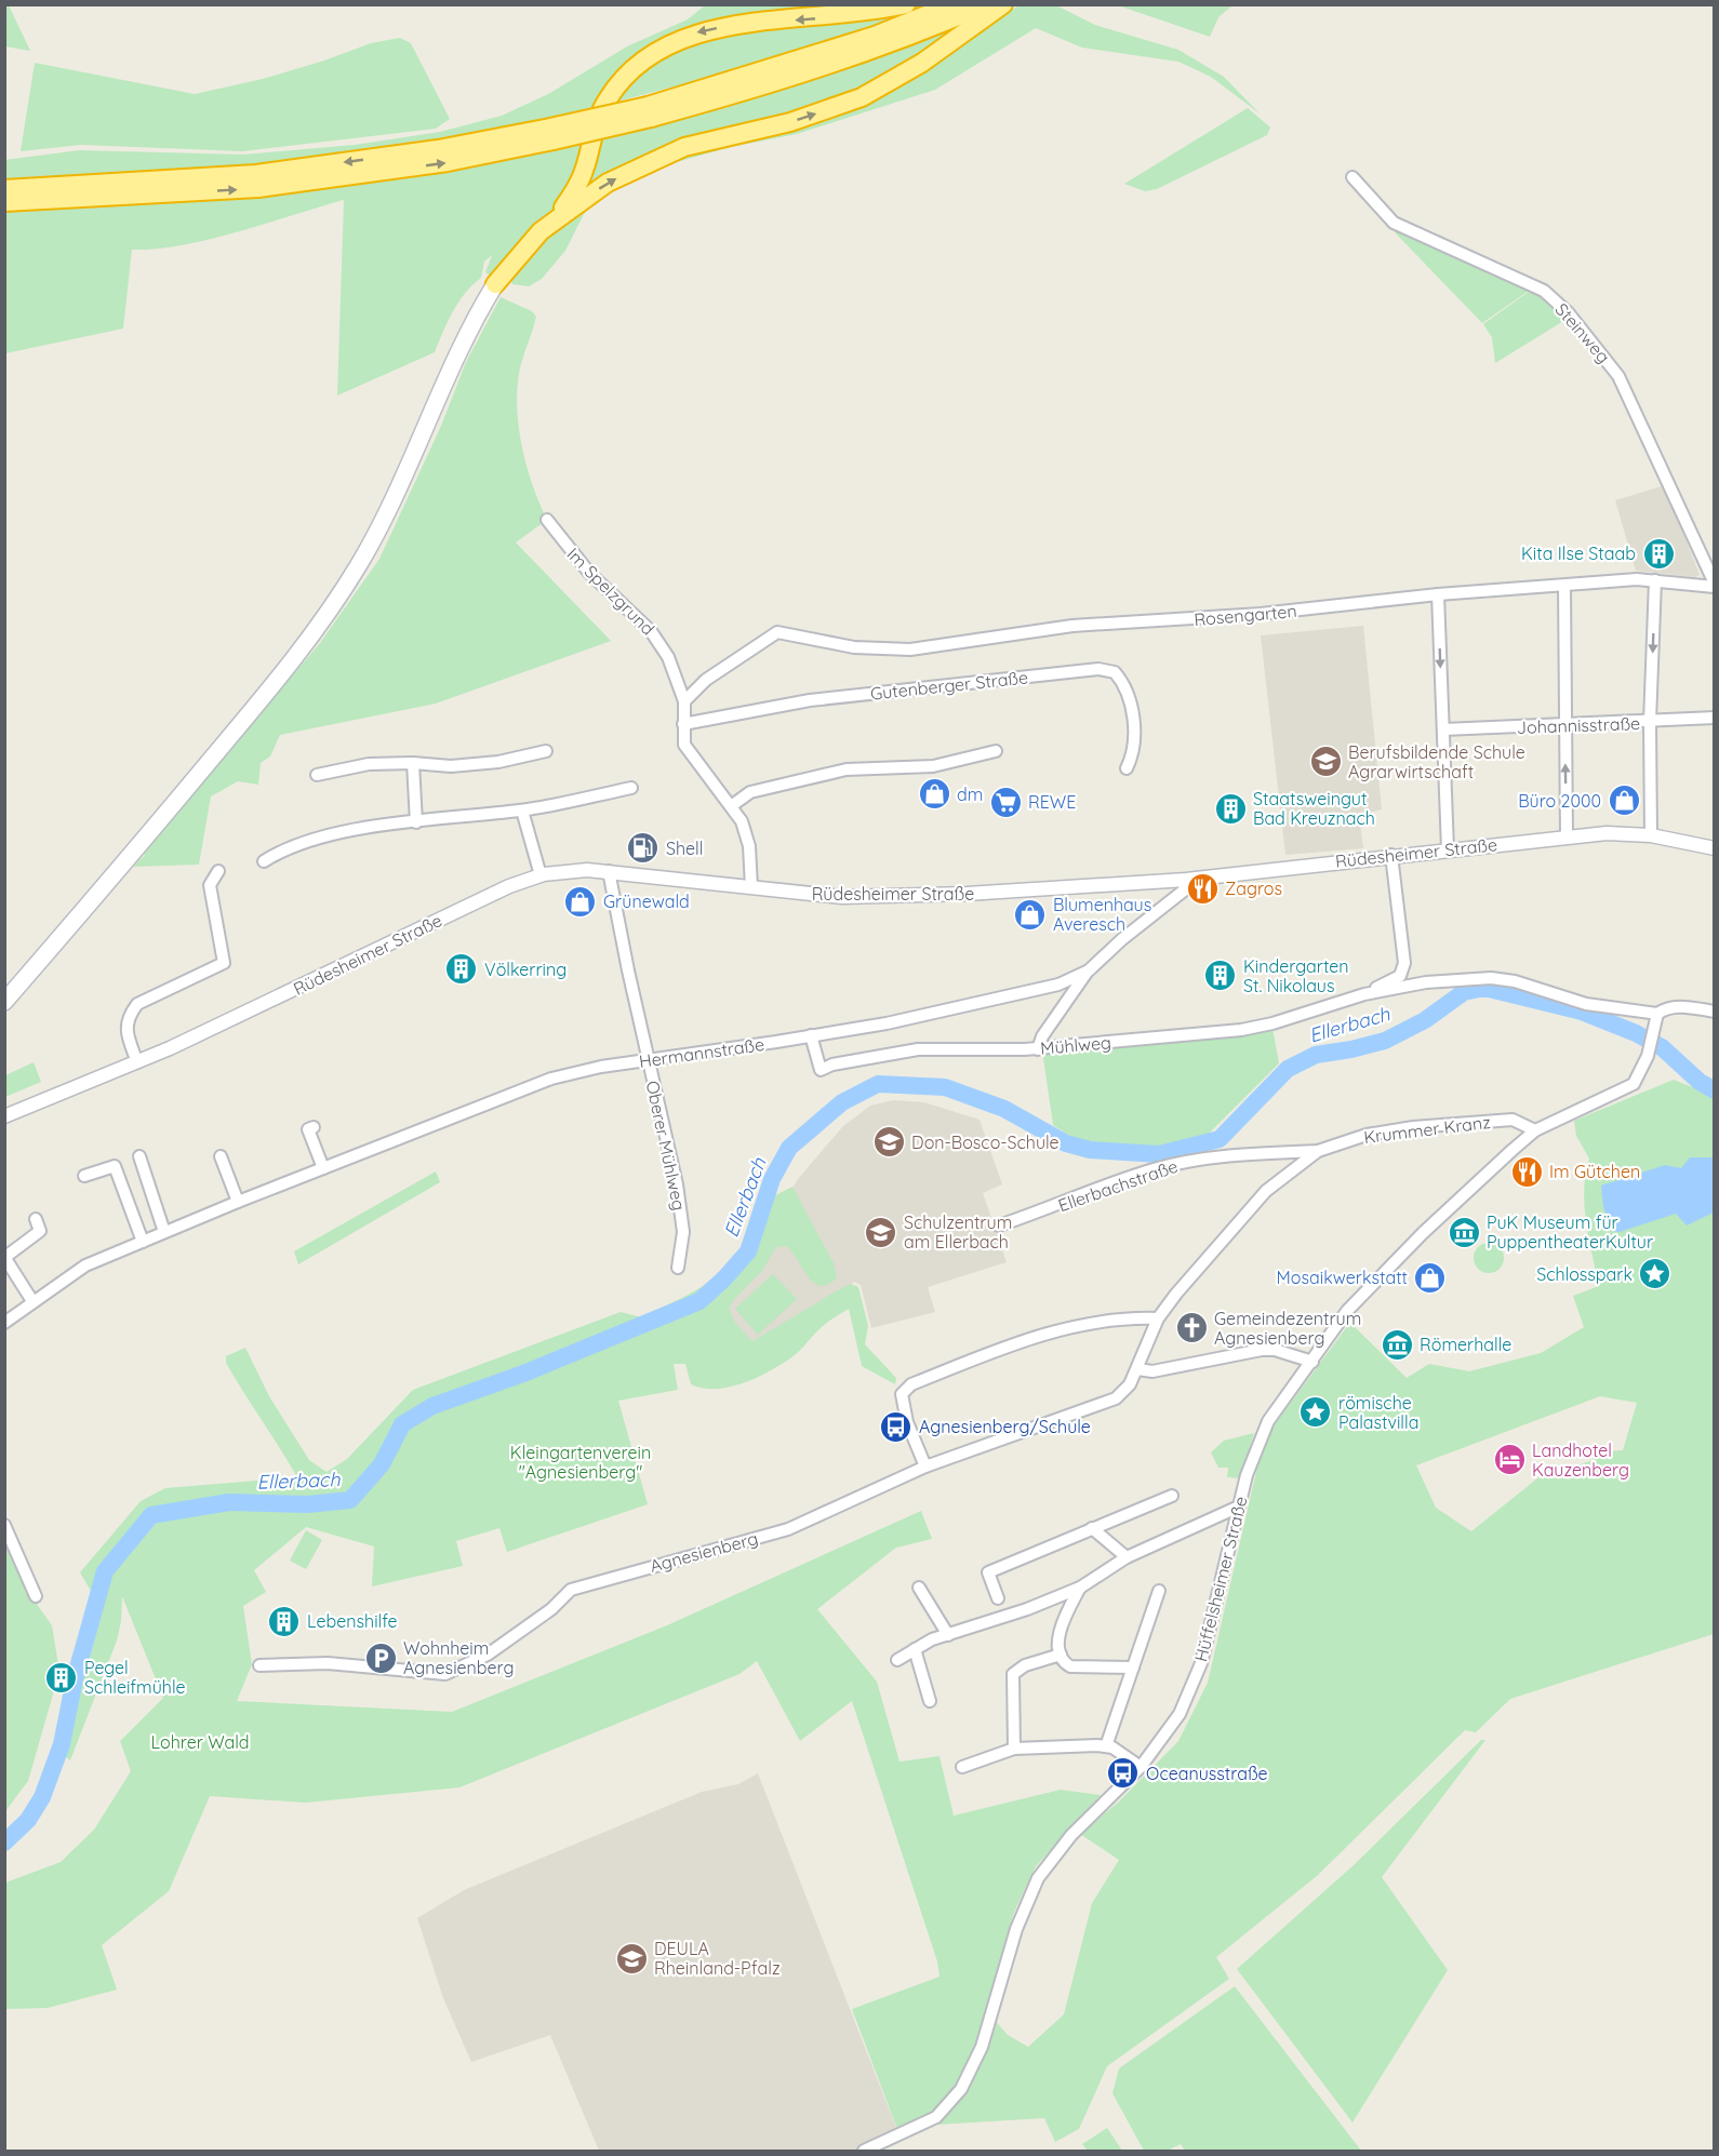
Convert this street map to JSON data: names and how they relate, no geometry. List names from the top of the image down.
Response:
{
  "streets": {
    "street": [
      "Steinweg",
      "Im Spelzgrund",
      "Rosengarten",
      "Gutenberger Straße",
      "Johannisstraße",
      "Rüdesheimer Straße",
      "Mühlweg",
      "Hermannstraße",
      "Krummer Kranz",
      "Oberer Mühlweg",
      "Ellerbachstraße",
      "Agnesienberg",
      "Hüffelsheimer Straße"
    ]
  },
  "crossings": [
    ["Steinweg", "Rosengarten"],
    ["Im Spelzgrund", "Rosengarten"],
    ["Im Spelzgrund", "Gutenberger Straße"],
    ["Im Spelzgrund", "Rüdesheimer Straße"],
    ["Rüdesheimer Straße", "Mühlweg"],
    ["Rüdesheimer Straße", "Hermannstraße"],
    ["Rüdesheimer Straße", "Oberer Mühlweg"],
    ["Mühlweg", "Hermannstraße"],
    ["Mühlweg", "Hüffelsheimer Straße"],
    ["Hermannstraße", "Oberer Mühlweg"],
    ["Krummer Kranz", "Ellerbachstraße"],
    ["Krummer Kranz", "Agnesienberg"],
    ["Krummer Kranz", "Hüffelsheimer Straße"]
  ],
  "water": ["Ellerbach"],
  "parks": ["Kleingartenverein \"Agnesienberg\"", "Lohrer Wald"],
  "places": {
    "building": [
      "Kita Ilse Staab",
      "Staatsweingut Bad Kreuznach",
      "Völkerring",
      "Kindergarten St. Nikolaus",
      "Lebenshilfe",
      "Pegel Schleifmühle"
    ],
    "school or university": [
      "Berufsbildende Schule Agrarwirtschaft",
      "Don-Bosco-Schule",
      "Schulzentrum am Ellerbach",
      "DEULA Rheinland-Pfalz"
    ],
    "shop": [
      "dm",
      "Büro 2000",
      "Grünewald",
      "Blumenhaus Averesch",
      "Mosaikwerkstatt"
    ],
    "supermarket": ["REWE"],
    "fuel station": ["Shell"],
    "restaurant": ["Zagros", "Im Gütchen"],
    "museum": ["PuK Museum für PuppentheaterKultur", "Römerhalle"],
    "place": ["Schlosspark", "römische Palastvilla"],
    "church": ["Gemeindezentrum Agnesienberg"],
    "bus stop": ["Agnesienberg/Schule", "Oceanusstraße"],
    "hotel": ["Landhotel Kauzenberg"],
    "parking": ["Wohnheim Agnesienberg"]
  }
}
